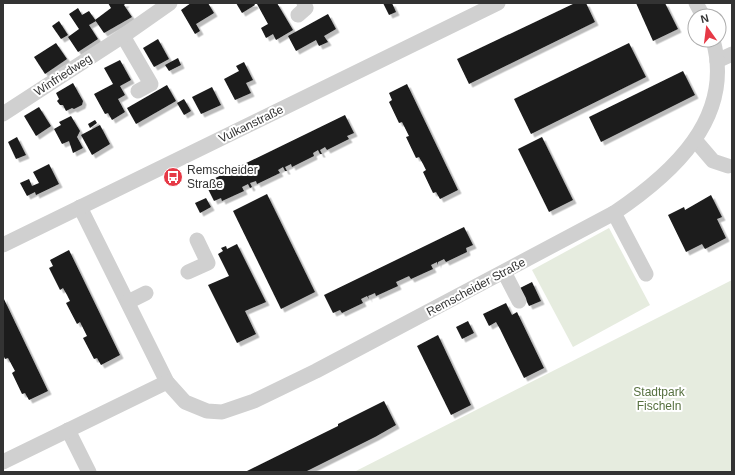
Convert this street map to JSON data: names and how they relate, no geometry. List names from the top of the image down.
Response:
{
  "streets": {
    "street": ["Winfriedweg", "Vulkanstraße", "Remscheider Straße"]
  },
  "crossings": [
    ["Vulkanstraße", "Remscheider Straße"]
  ],
  "parks": ["Stadtpark Fischeln"],
  "places": {
    "bus stop": ["Remscheider Straße"]
  },
  "north": "top"
}
